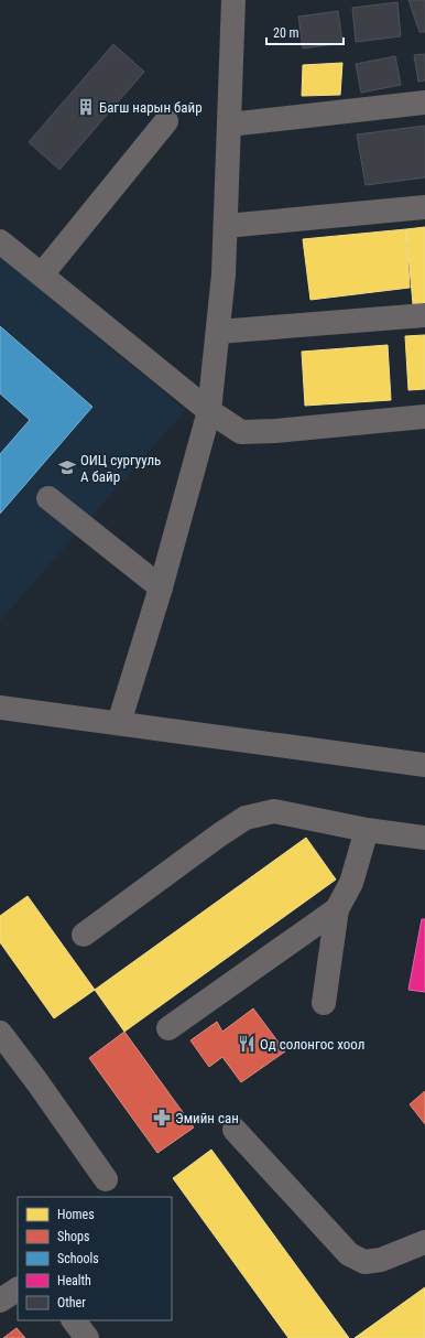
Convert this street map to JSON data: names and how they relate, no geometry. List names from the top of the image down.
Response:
{
  "places": {
    "building": ["Багш нарын байр"],
    "school or university": ["ОИЦ сургууль А байр"],
    "restaurant": ["Од солонгос хоол"],
    "pharmacy": ["Эмийн сан"]
  },
  "legend": [
    "Homes",
    "Shops",
    "Schools",
    "Health",
    "Other"
  ],
  "scale_bar": "20 m"
}
